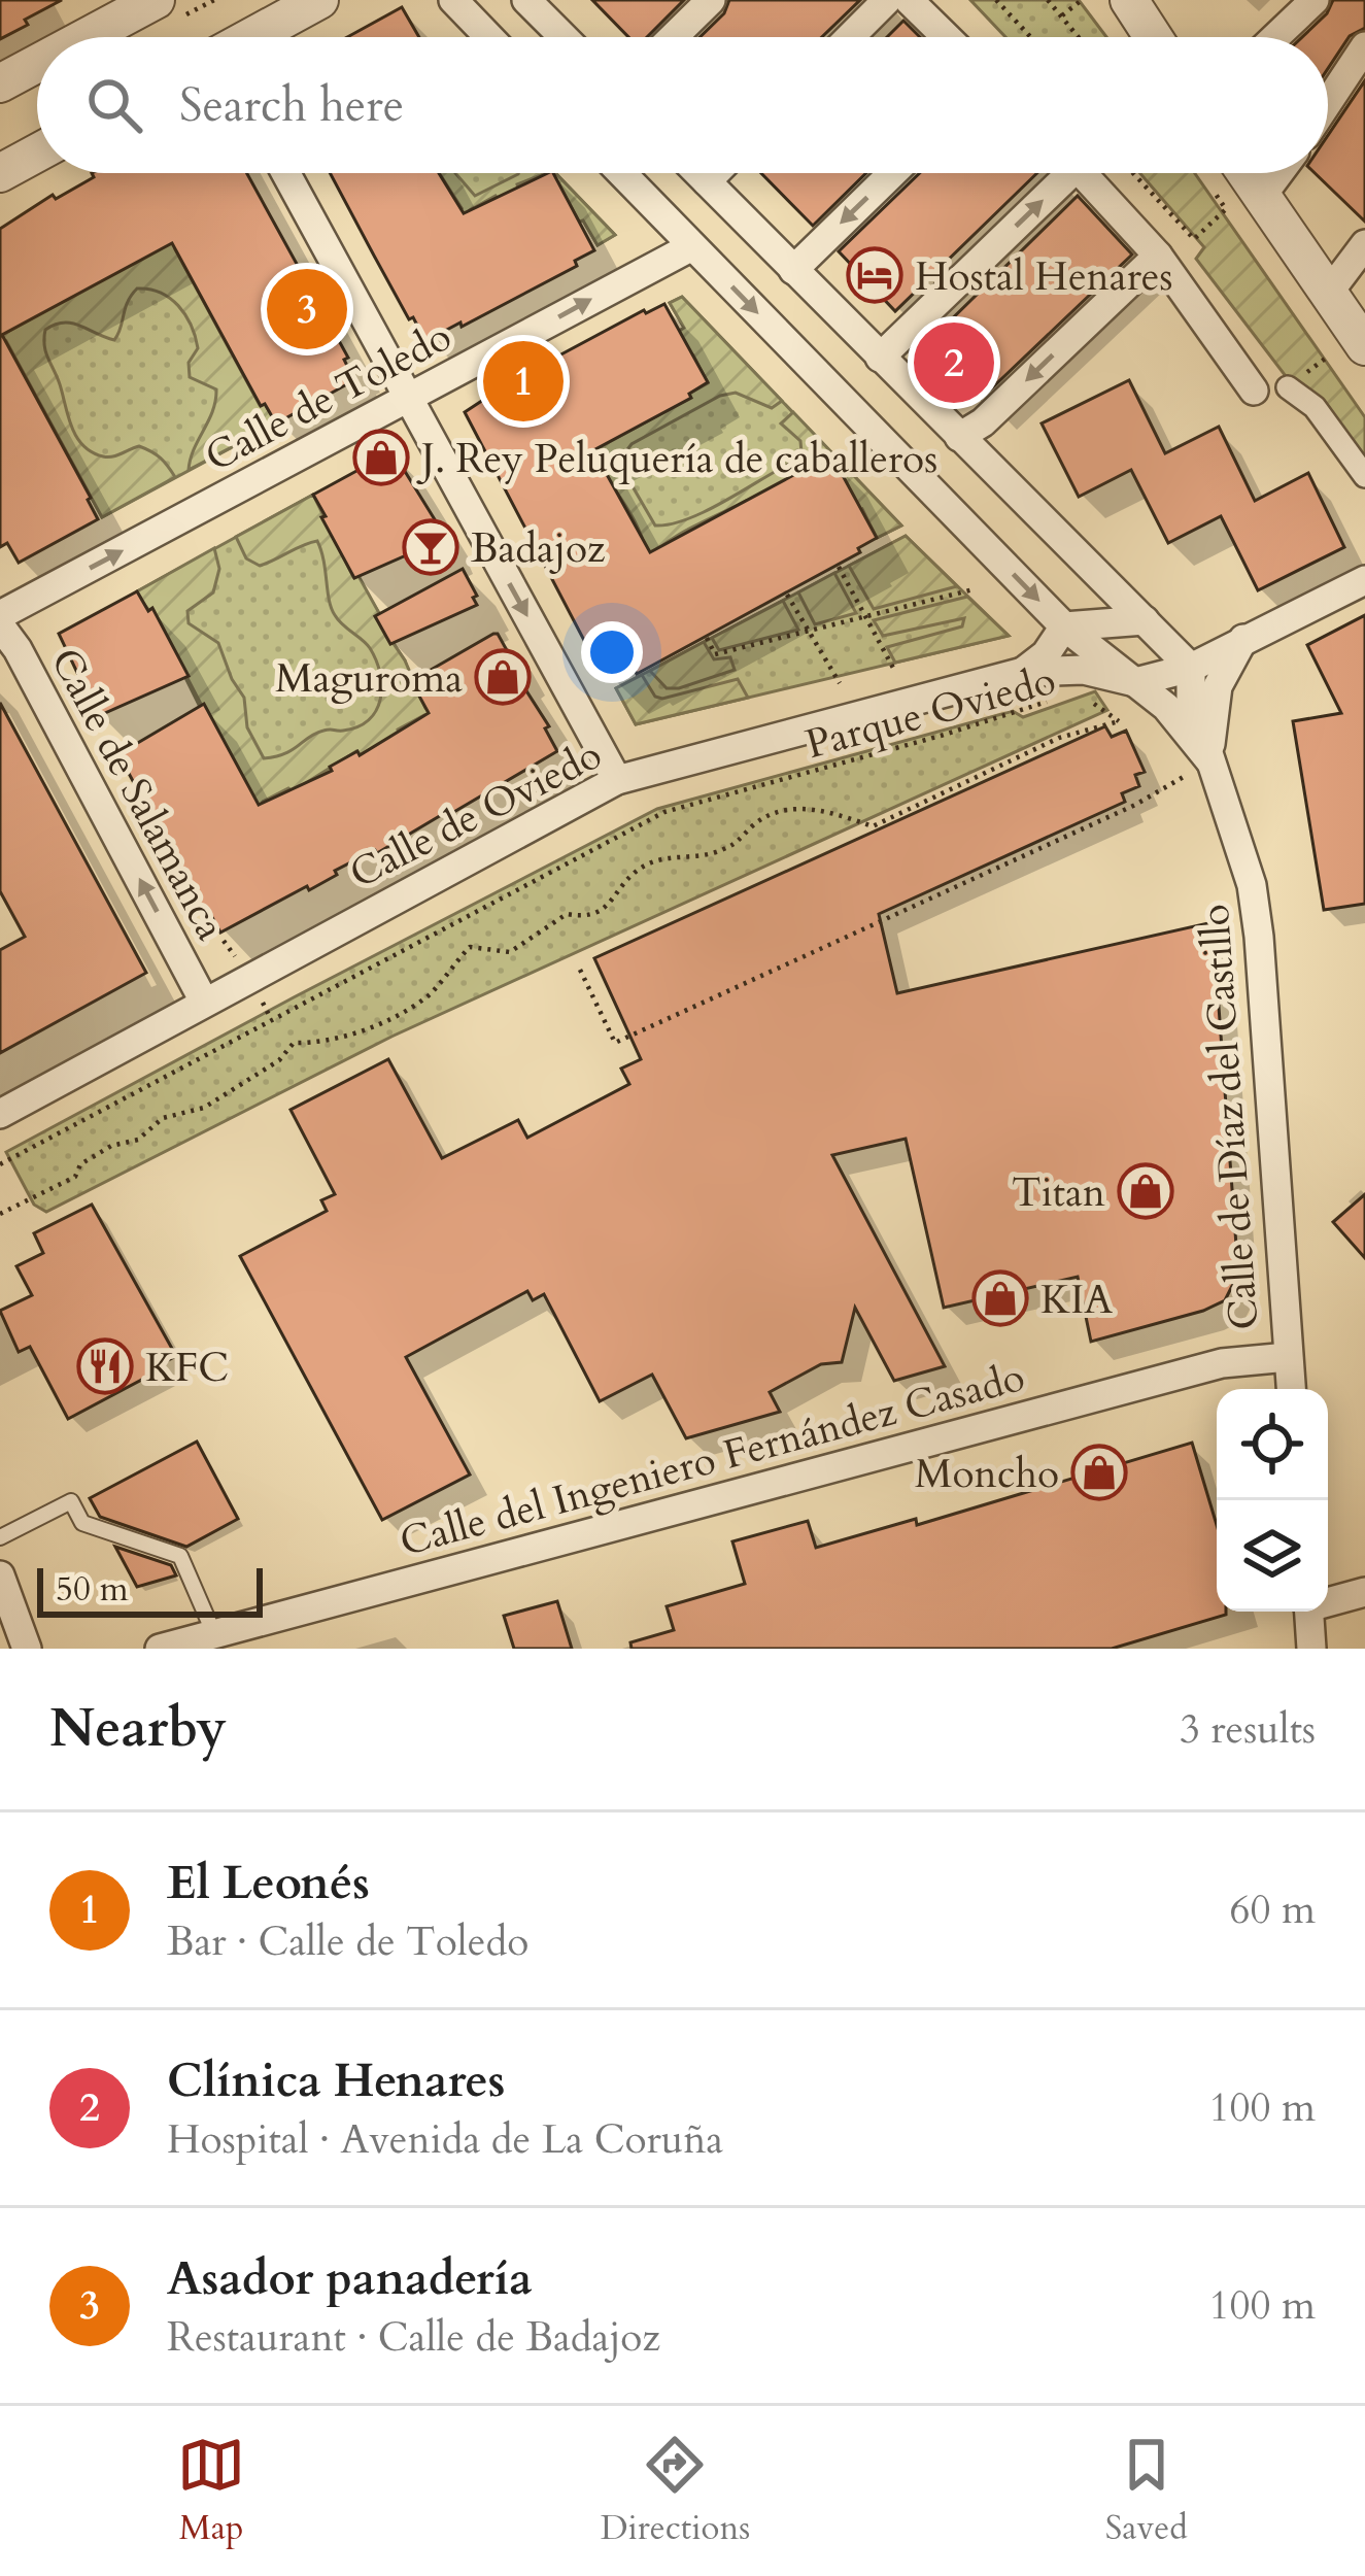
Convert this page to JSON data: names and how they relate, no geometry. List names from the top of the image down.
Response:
{
  "streets": {
    "street": [
      "Calle de Toledo",
      "Calle de Salamanca",
      "Calle de Oviedo",
      "Calle de Díaz del Castillo",
      "Calle del Ingeniero Fernández Casado"
    ],
    "path": ["Parque Oviedo"]
  },
  "crossings": [
    ["Calle de Toledo", "Calle de Díaz del Castillo"],
    ["Calle de Salamanca", "Calle de Oviedo"],
    ["Calle de Oviedo", "Calle de Díaz del Castillo"],
    ["Calle de Díaz del Castillo", "Calle del Ingeniero Fernández Casado"]
  ],
  "one_way": ["Calle de Toledo", "Calle de Salamanca"],
  "places": {
    "hotel": ["Hostal Henares"],
    "shop": [
      "J. Rey Peluquería de caballeros",
      "Maguroma",
      "Titan",
      "KIA",
      "Moncho"
    ],
    "bar": ["Badajoz"],
    "restaurant": ["KFC"]
  },
  "scale_bar": "50 m",
  "page": {
    "search": "Search here",
    "pins": ["3", "2", "1"],
    "scale": "50 m",
    "heading": ["Nearby", "3 results"],
    "list": [
      {
        "mark": "1",
        "name": "El Leonés",
        "note": "Bar · Calle de Toledo",
        "value": "60 m"
      },
      {
        "mark": "2",
        "name": "Clínica Henares",
        "note": "Hospital · Avenida de La Coruña",
        "value": "100 m"
      },
      {
        "mark": "3",
        "name": "Asador panadería",
        "note": "Restaurant · Calle de Badajoz",
        "value": "100 m"
      }
    ],
    "nav": ["Map", "Directions", "Saved"]
  }
}
